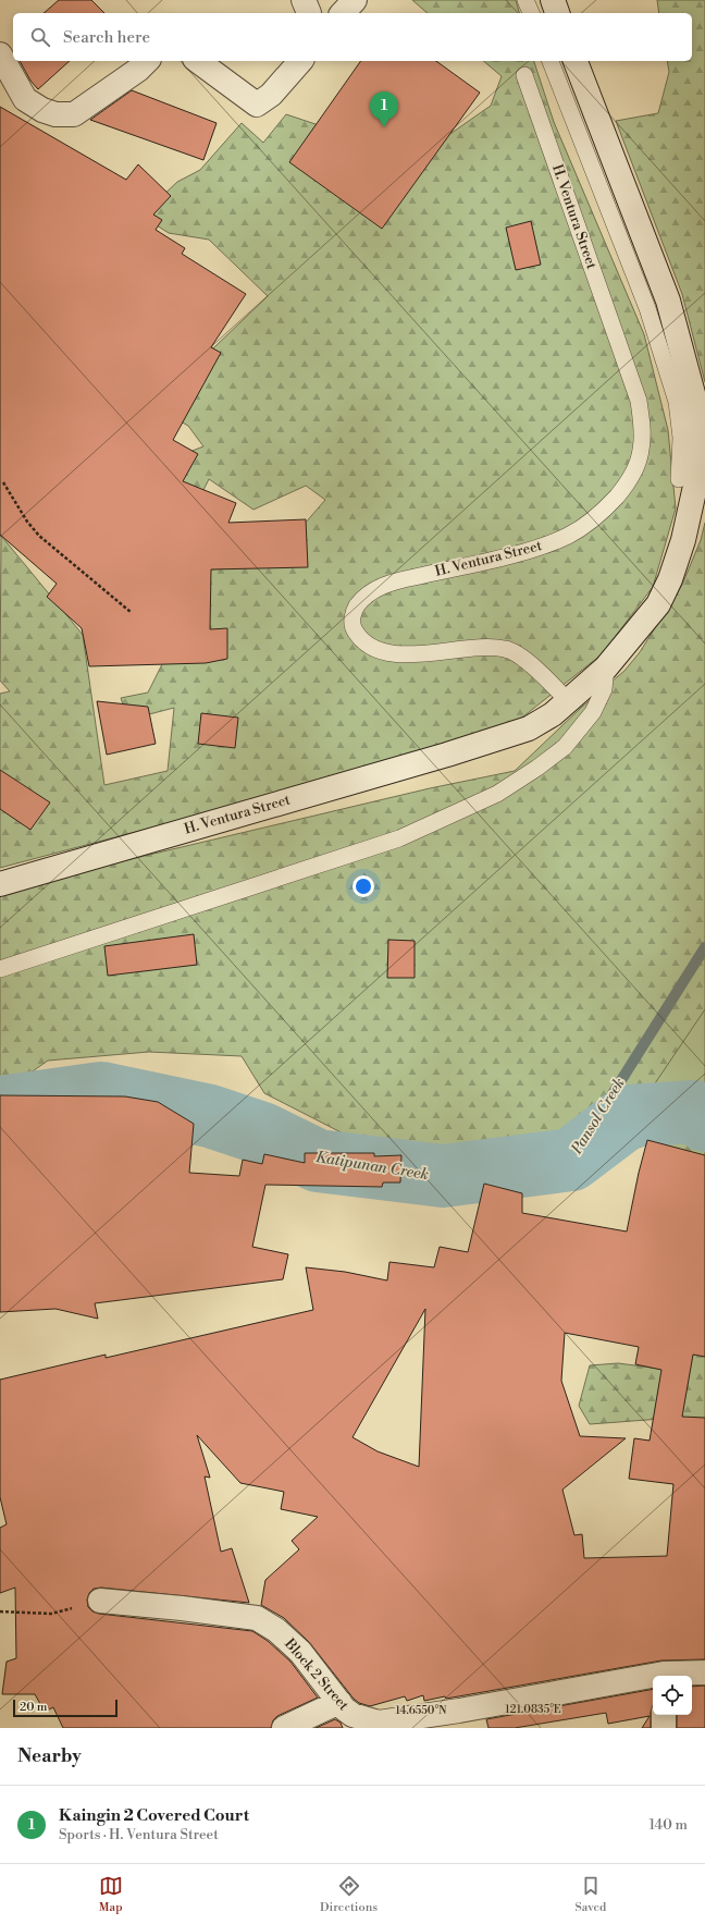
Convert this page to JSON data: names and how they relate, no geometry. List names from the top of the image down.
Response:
{
  "streets": {
    "street": ["H. Ventura Street", "Block 2 Street"]
  },
  "water": ["Pansol Creek", "Katipunan Creek"],
  "scale_bar": "20 m",
  "page": {
    "search": "Search here",
    "pins": "1",
    "scale": "20 m",
    "heading": "Nearby",
    "list": [
      {
        "mark": "1",
        "name": "Kaingin 2 Covered Court",
        "note": "Sports · H. Ventura Street",
        "value": "140 m"
      }
    ],
    "nav": ["Map", "Directions", "Saved"]
  },
  "coordinates": ["121.0835°E", "14.6550°N"]
}
